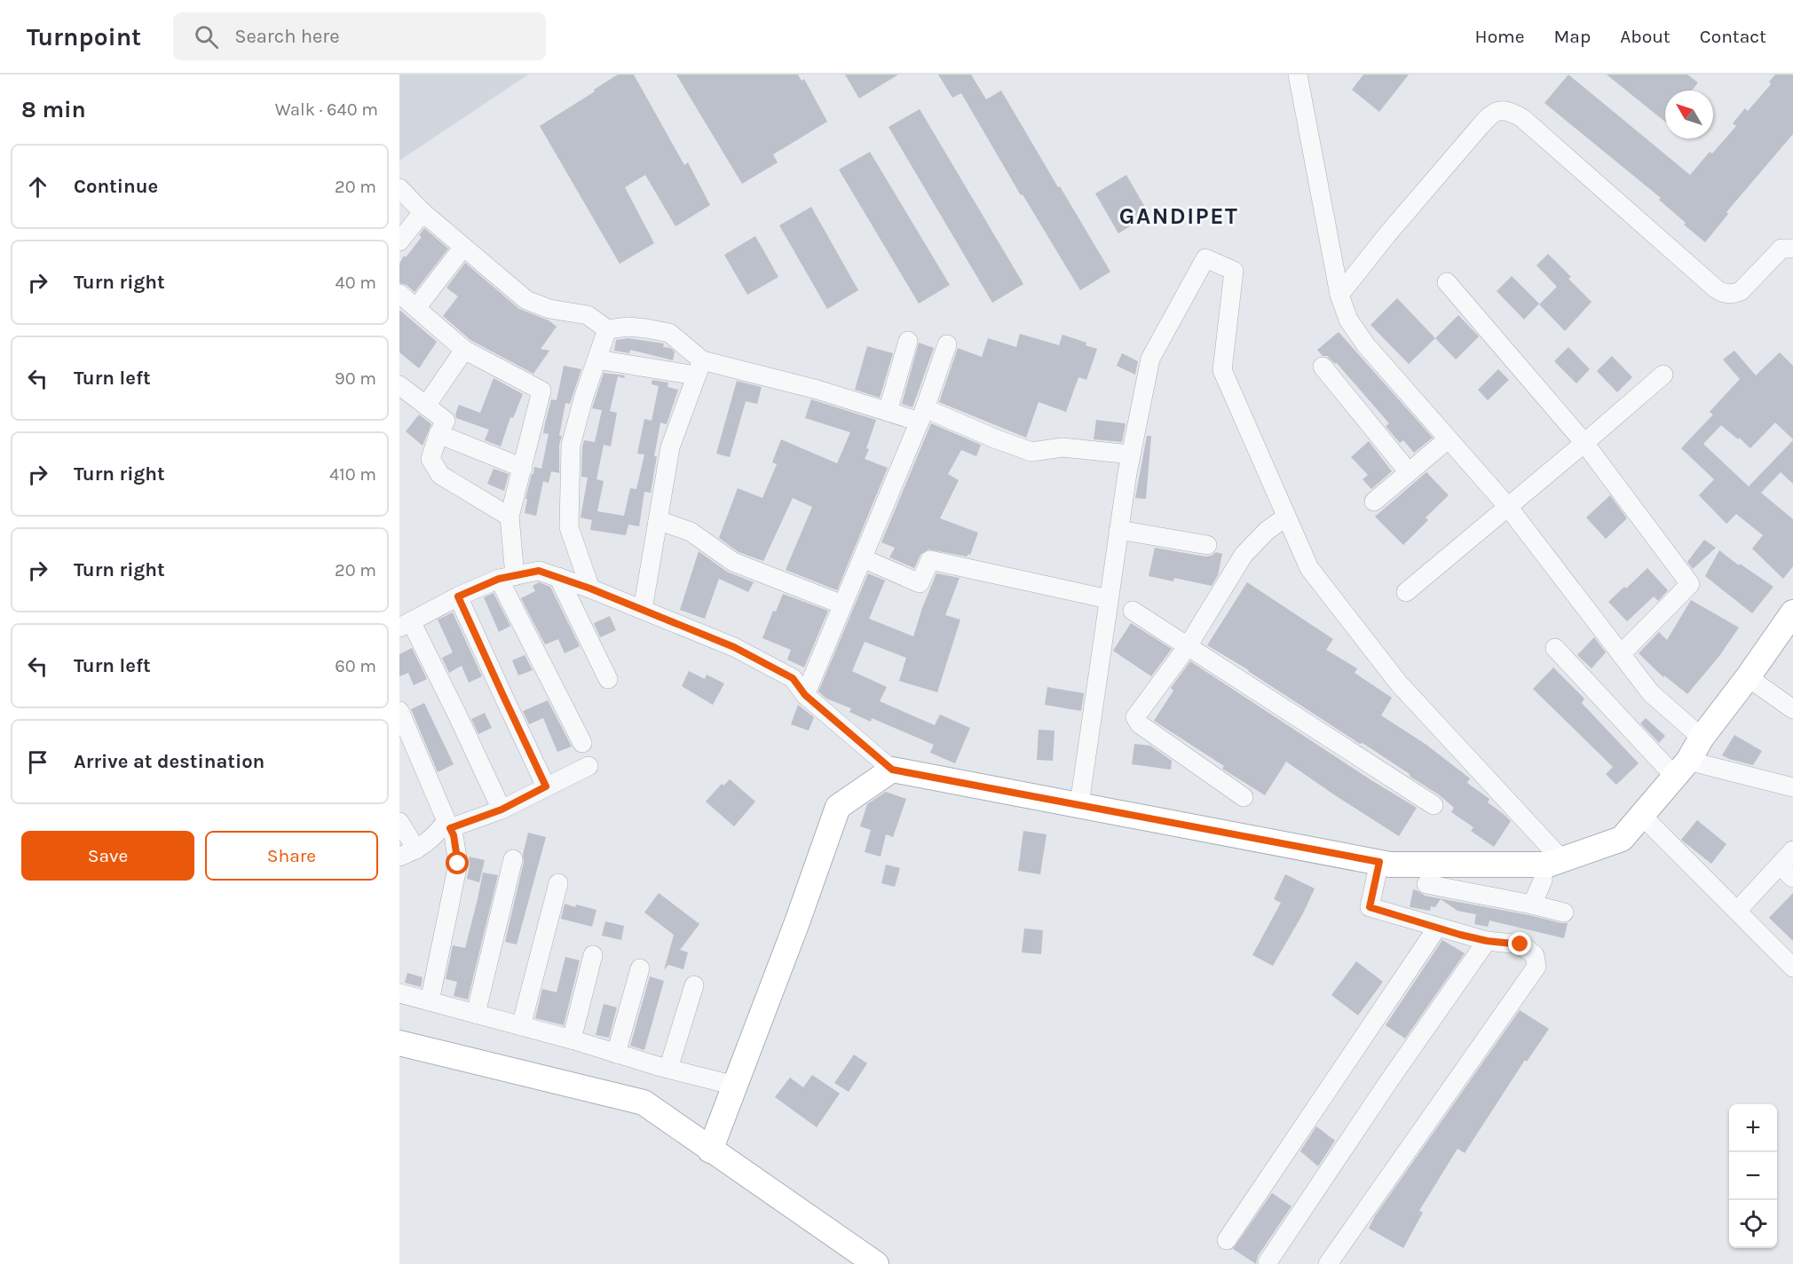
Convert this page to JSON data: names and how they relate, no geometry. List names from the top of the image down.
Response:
{
  "districts": ["GANDIPET"],
  "north": "top left",
  "page": {
    "header": "Turnpoint",
    "search": "Search here",
    "nav": [
      "Home",
      "Map",
      "About",
      "Contact"
    ],
    "heading": ["8 min", "Walk · 640 m"],
    "list": [
      ["Continue", "20 m"],
      ["Turn right", "40 m"],
      ["Turn left", "90 m"],
      ["Turn right", "410 m"],
      ["Turn right", "20 m"],
      ["Turn left", "60 m"],
      "Arrive at destination"
    ],
    "buttons": ["Save", "Share"],
    "map_buttons": ["+", "−"]
  }
}
